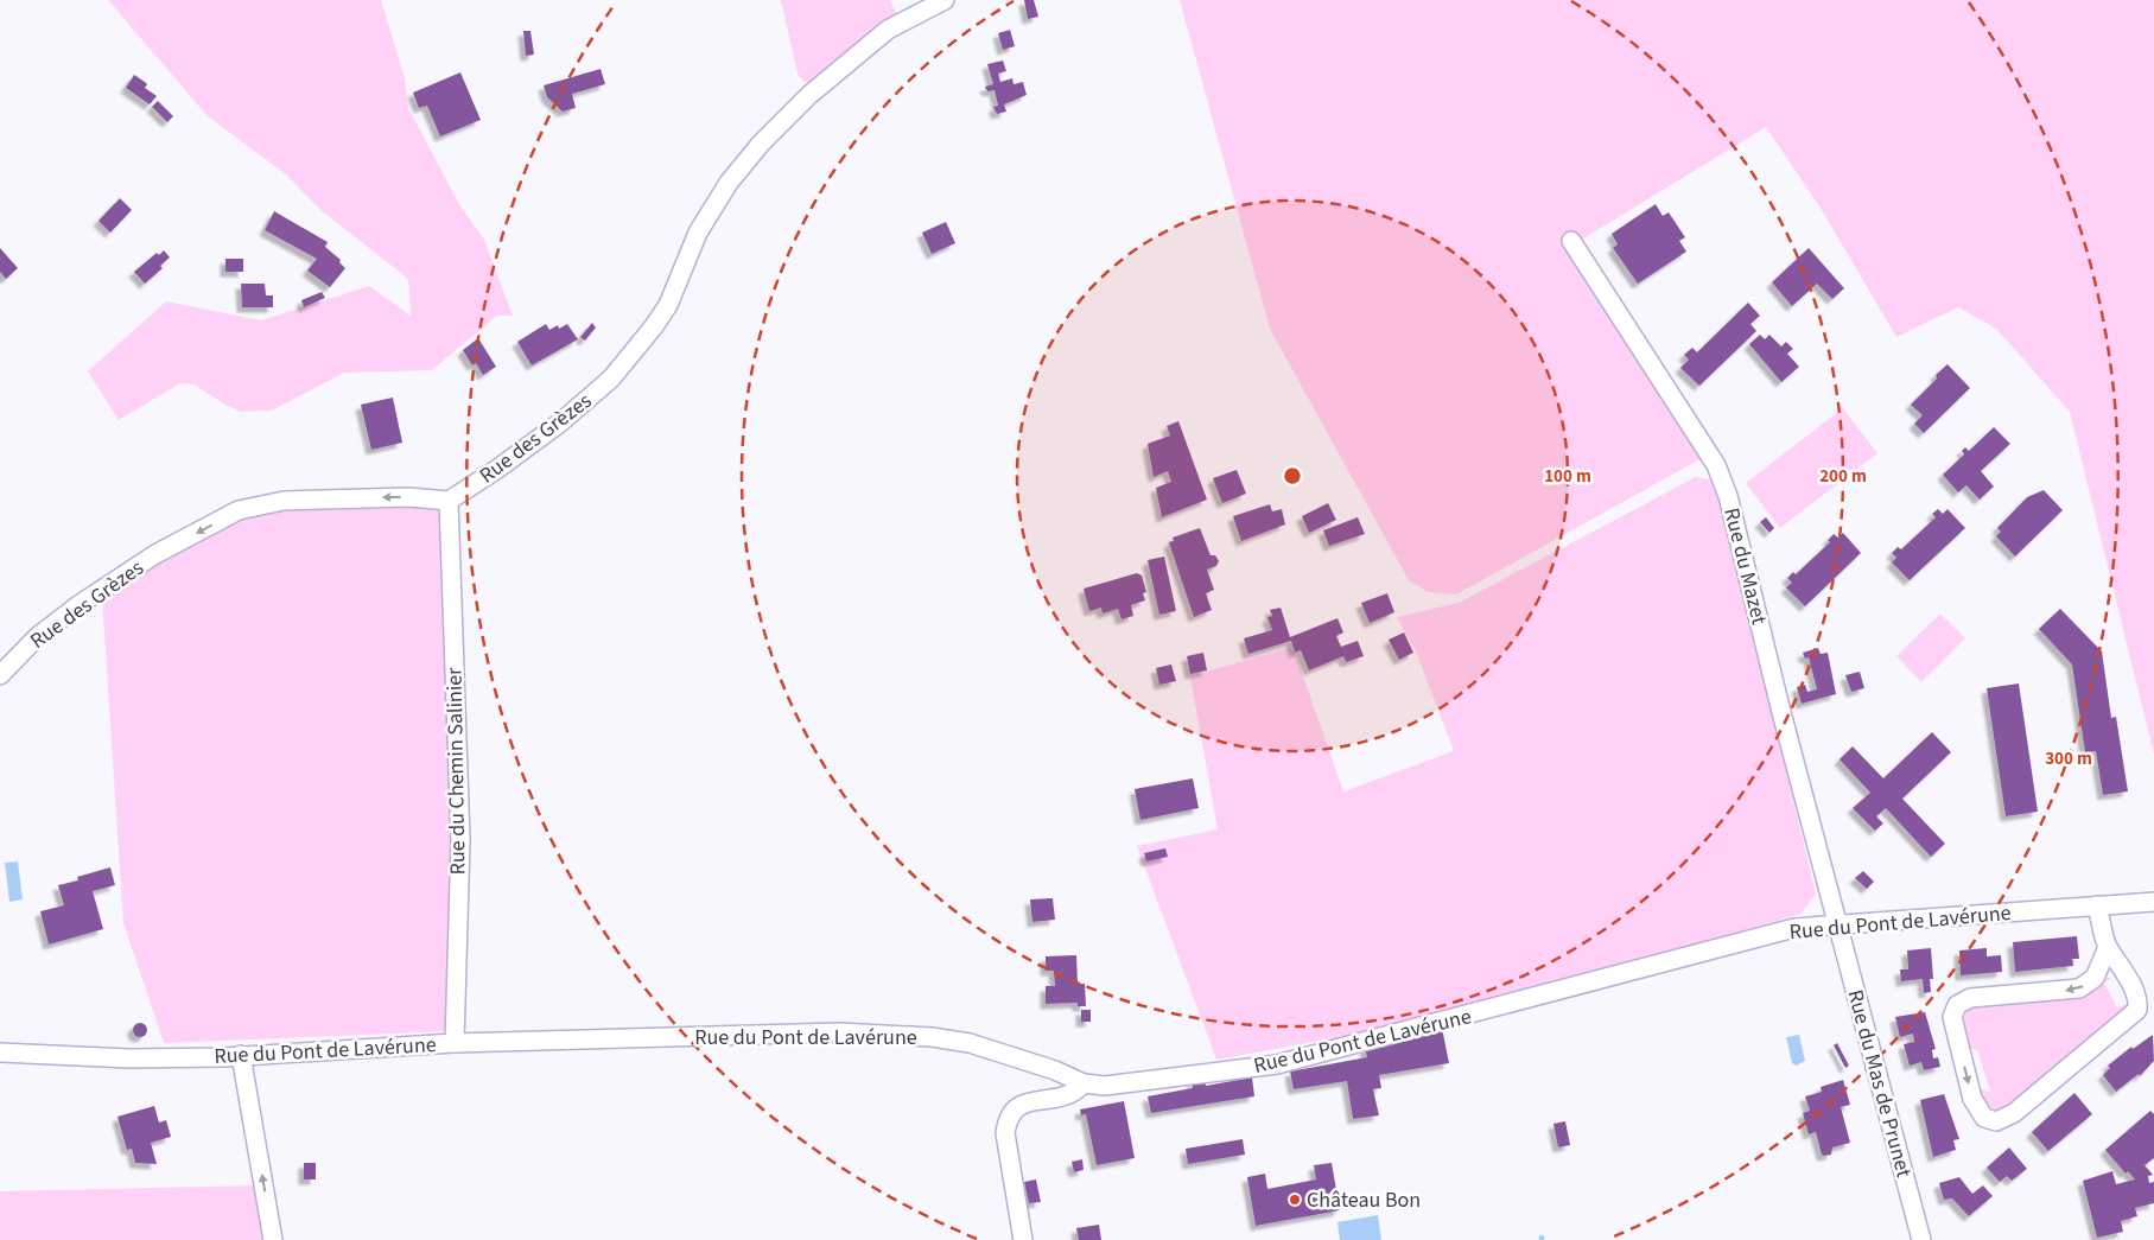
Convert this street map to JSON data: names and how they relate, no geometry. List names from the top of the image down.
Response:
{
  "streets": {
    "street": [
      "Rue des Grèzes",
      "Rue du Mazet",
      "Rue du Chemin Salinier",
      "Rue du Pont de Lavérune",
      "Rue du Mas de Prunet"
    ]
  },
  "crossings": [
    ["Rue des Grèzes", "Rue du Chemin Salinier"],
    ["Rue du Mazet", "Rue du Pont de Lavérune"],
    ["Rue du Mazet", "Rue du Mas de Prunet"],
    ["Rue du Chemin Salinier", "Rue du Pont de Lavérune"],
    ["Rue du Pont de Lavérune", "Rue du Mas de Prunet"]
  ],
  "one_way": ["Rue des Grèzes"],
  "places": ["Château Bon"],
  "rings": ["100 m", "200 m", "300 m"]
}
